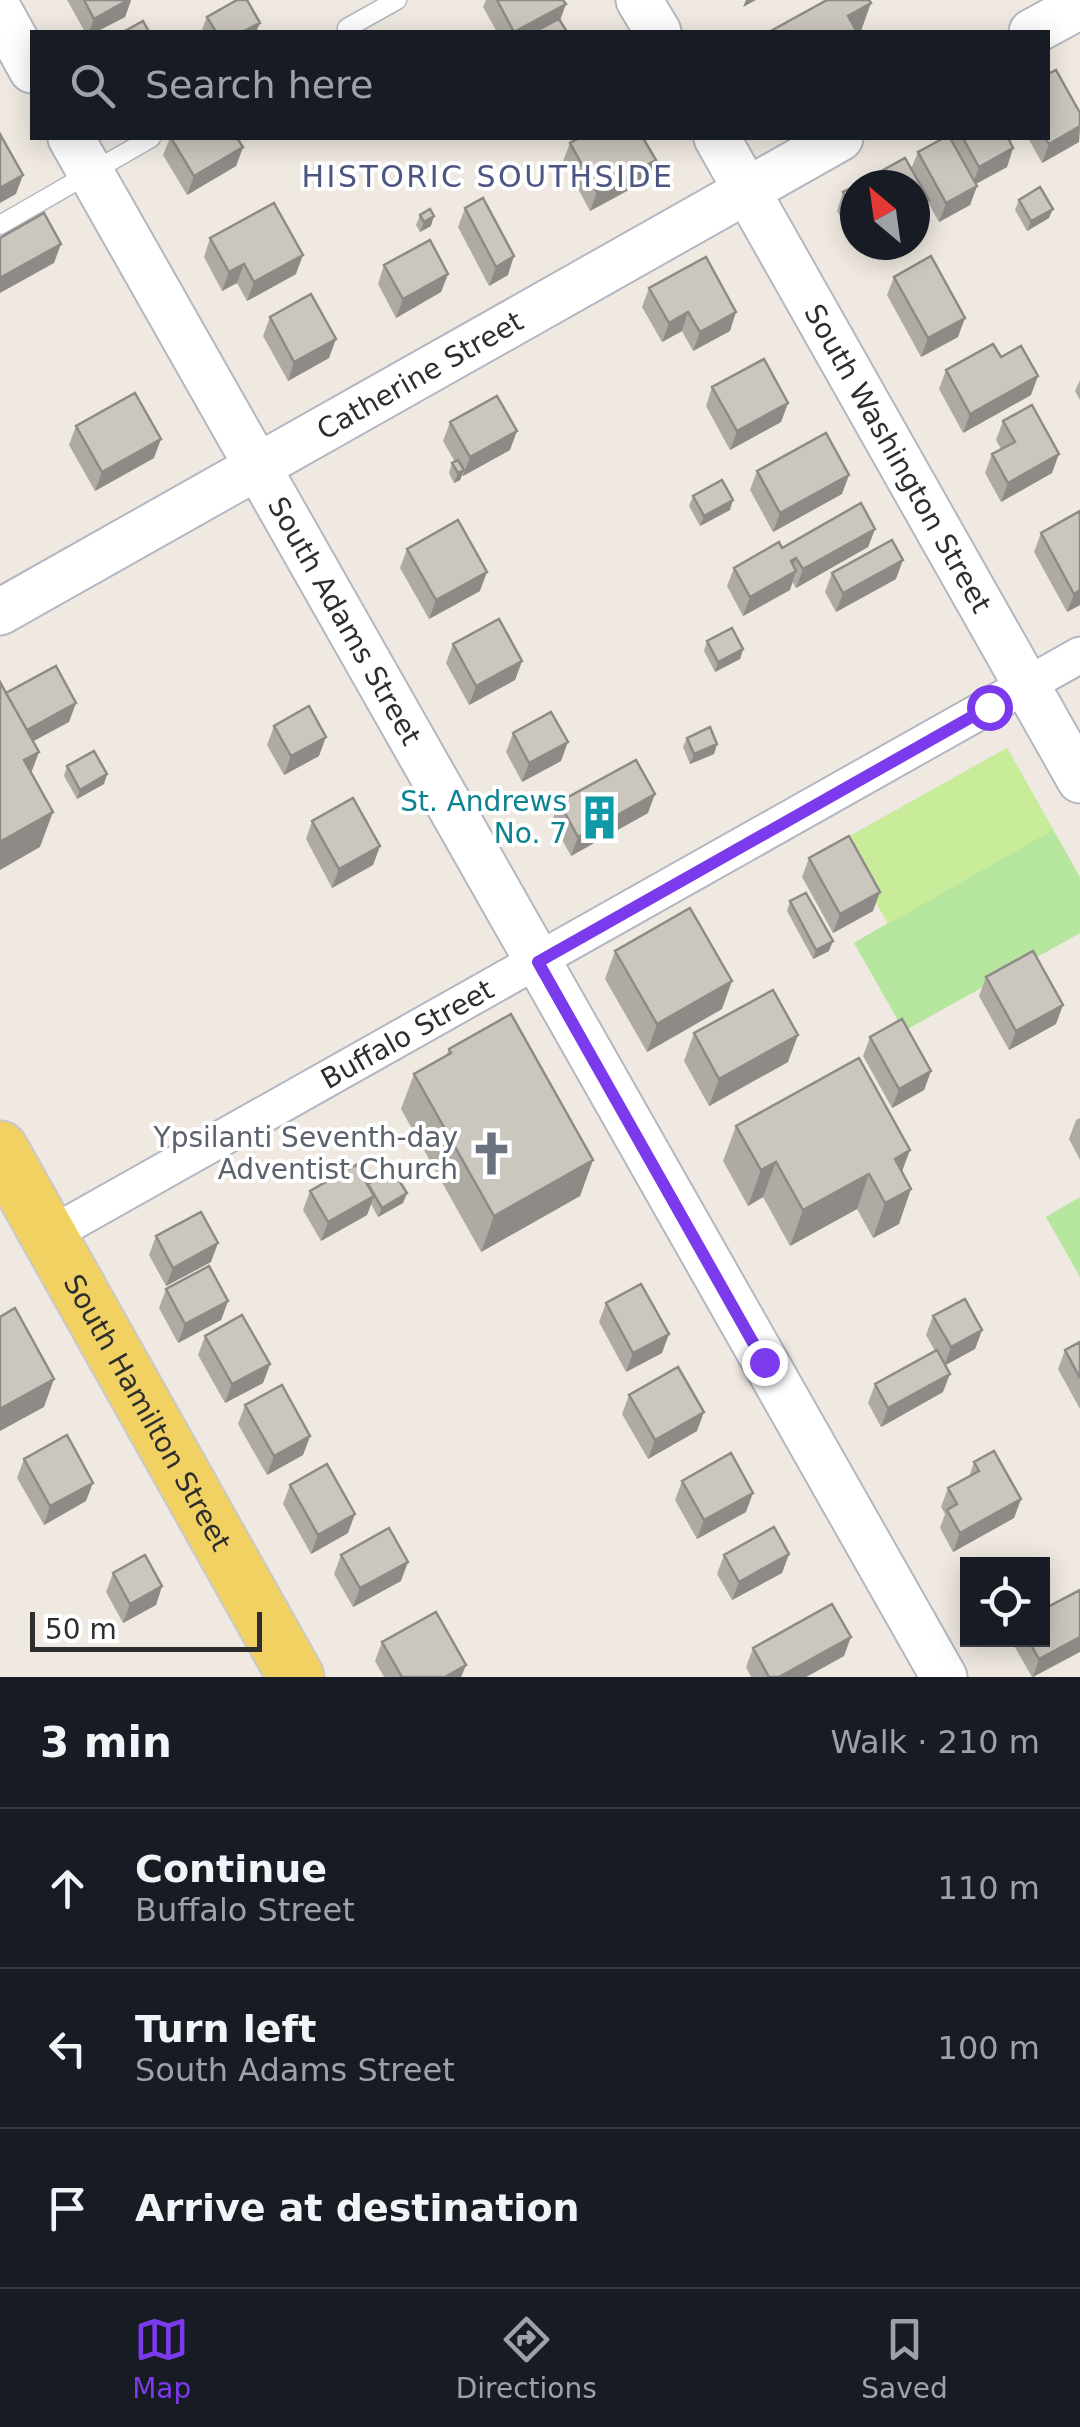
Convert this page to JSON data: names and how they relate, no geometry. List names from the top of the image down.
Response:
{
  "streets": {
    "main road": ["South Hamilton Street"],
    "street": [
      "Catherine Street",
      "South Washington Street",
      "South Adams Street",
      "Buffalo Street"
    ]
  },
  "crossings": [
    ["Catherine Street", "South Washington Street"],
    ["Catherine Street", "South Adams Street"],
    ["South Washington Street", "Buffalo Street"],
    ["South Adams Street", "Buffalo Street"],
    ["Buffalo Street", "South Hamilton Street"]
  ],
  "districts": ["HISTORIC SOUTHSIDE"],
  "places": {
    "building": ["St. Andrews No. 7"],
    "church": ["Ypsilanti Seventh-day Adventist Church"]
  },
  "scale_bar": "50 m",
  "north": "top left",
  "page": {
    "search": "Search here",
    "scale": "50 m",
    "heading": ["3 min", "Walk · 210 m"],
    "list": [
      ["Continue", "Buffalo Street", "110 m"],
      ["Turn left", "South Adams Street", "100 m"],
      "Arrive at destination"
    ],
    "nav": ["Map", "Directions", "Saved"]
  }
}
